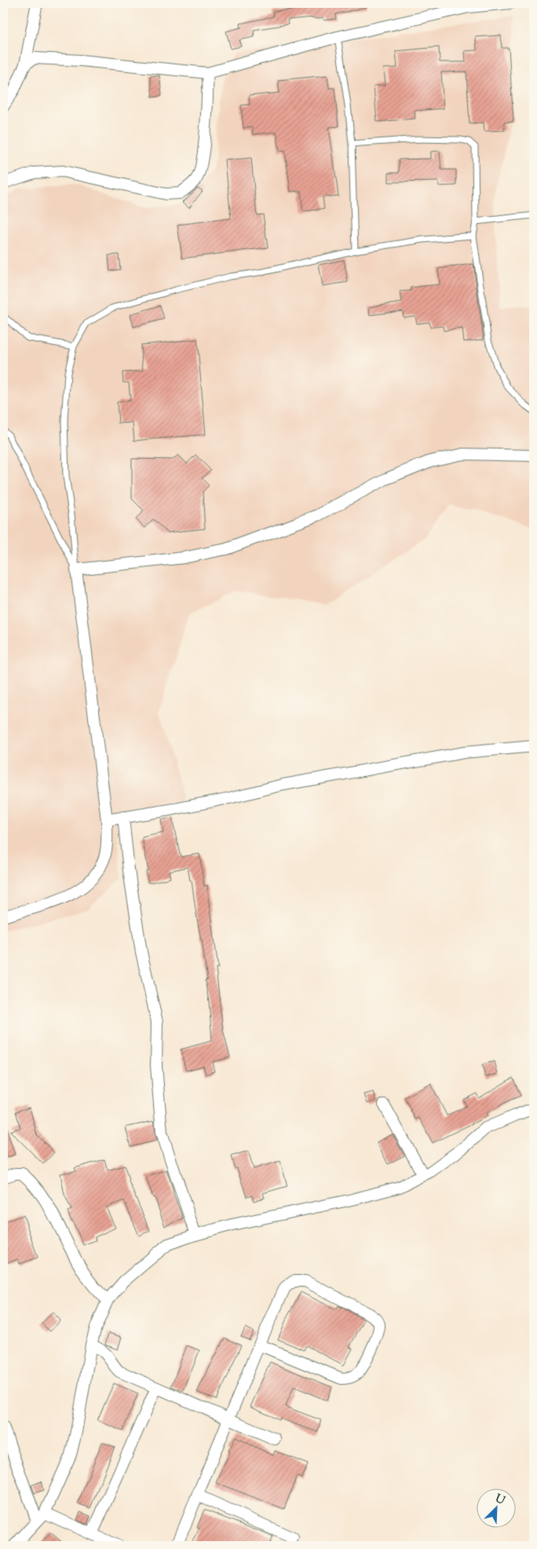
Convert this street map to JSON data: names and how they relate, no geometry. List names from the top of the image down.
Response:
{
  "north": "top right"
}
